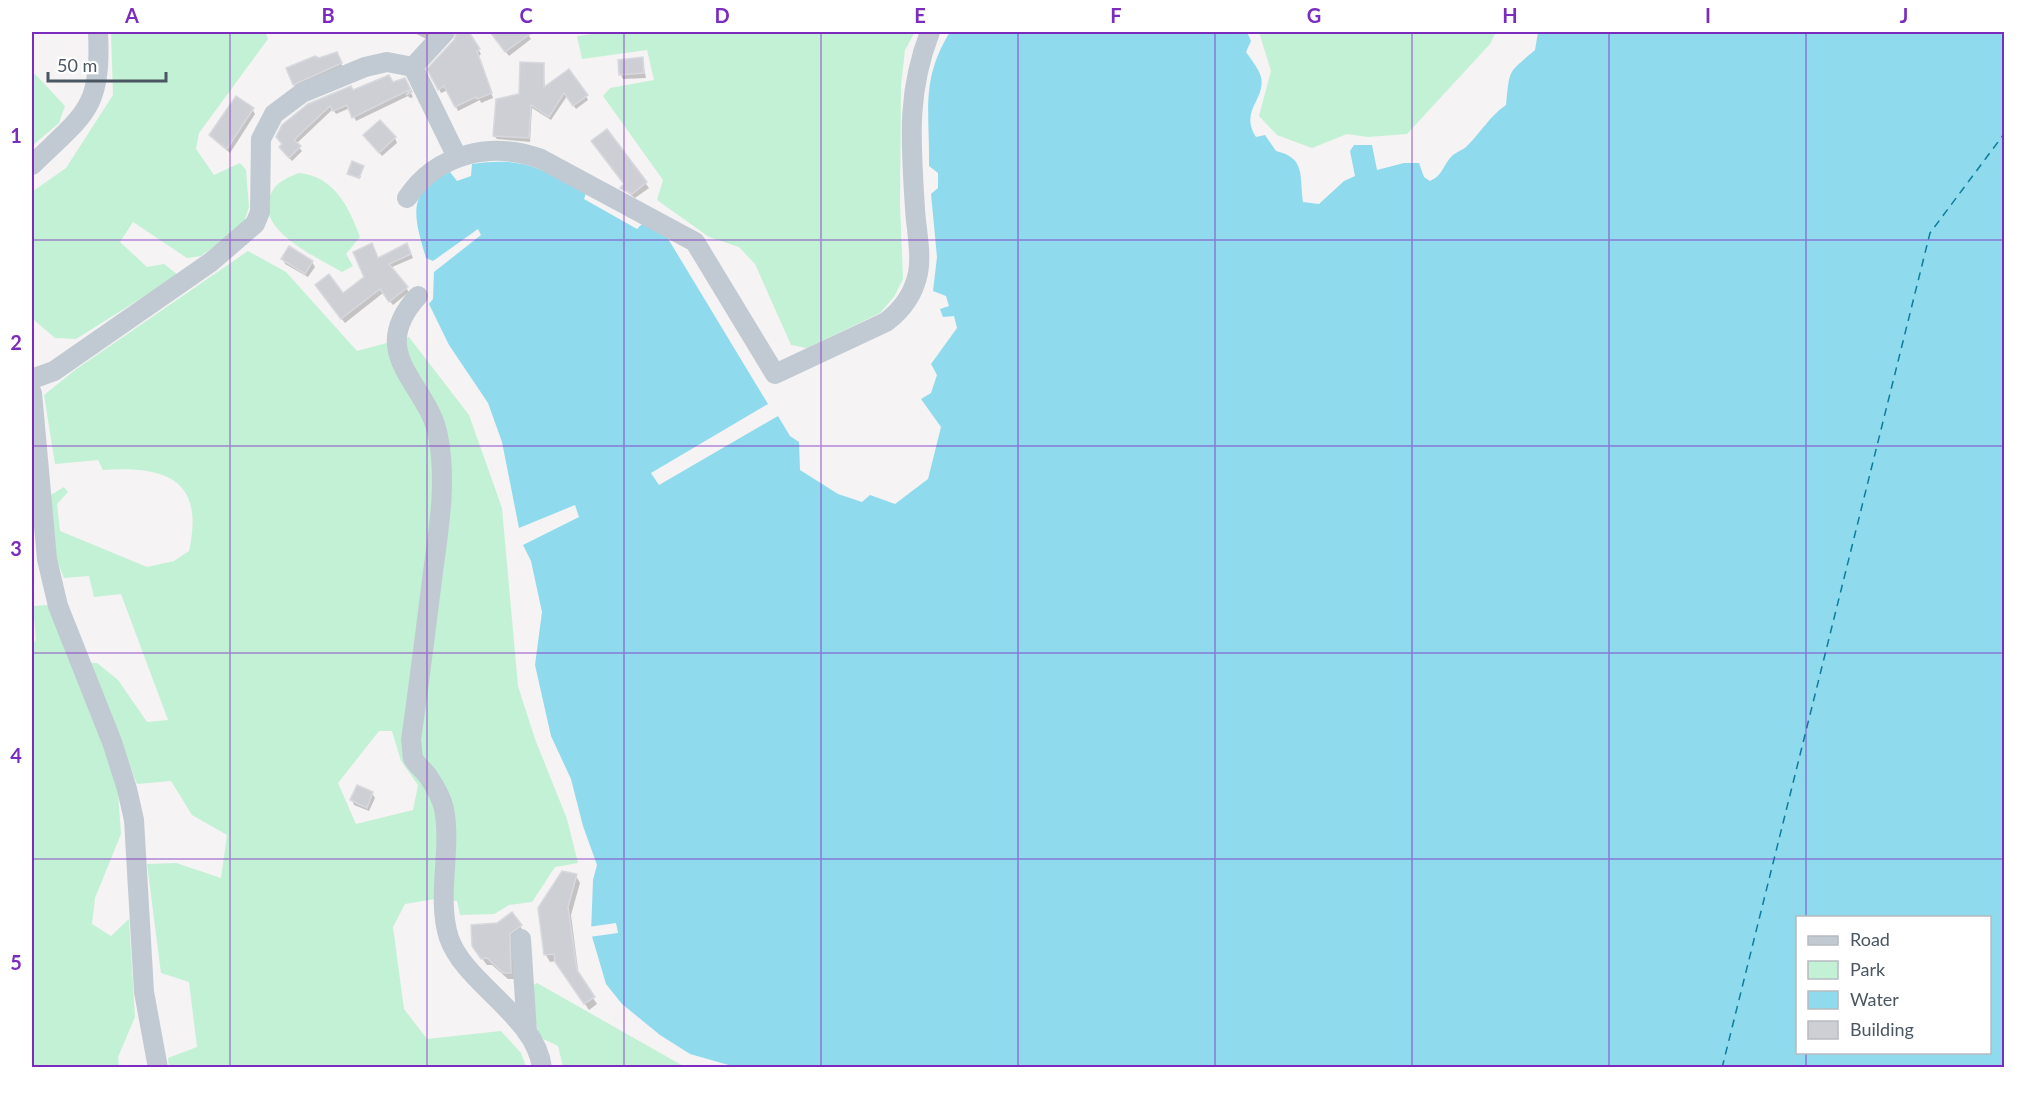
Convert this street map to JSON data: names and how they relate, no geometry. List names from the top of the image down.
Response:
{
  "legend": [
    "Road",
    "Park",
    "Water",
    "Building"
  ],
  "scale_bar": "50 m",
  "grid": {
    "columns": [
      "A",
      "B",
      "C",
      "D",
      "E",
      "F",
      "G",
      "H",
      "I",
      "J"
    ],
    "rows": [
      "1",
      "2",
      "3",
      "4",
      "5"
    ]
  }
}
